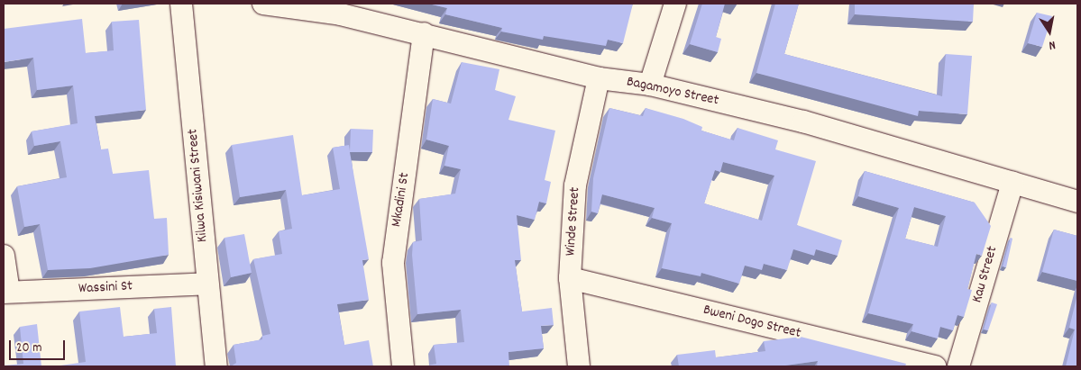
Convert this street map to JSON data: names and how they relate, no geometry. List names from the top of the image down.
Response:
{
  "streets": {
    "street": [
      "Bagamoyo Street",
      "Kilwa Kisiwani Street",
      "Mkadini St",
      "Winde Street",
      "Kau Street",
      "Wassini St",
      "Bweni Dogo Street"
    ]
  },
  "crossings": [
    ["Bagamoyo Street", "Mkadini St"],
    ["Bagamoyo Street", "Winde Street"],
    ["Bagamoyo Street", "Kau Street"],
    ["Kilwa Kisiwani Street", "Wassini St"],
    ["Winde Street", "Bweni Dogo Street"]
  ],
  "scale_bar": "20 m",
  "north": "bottom"
}
